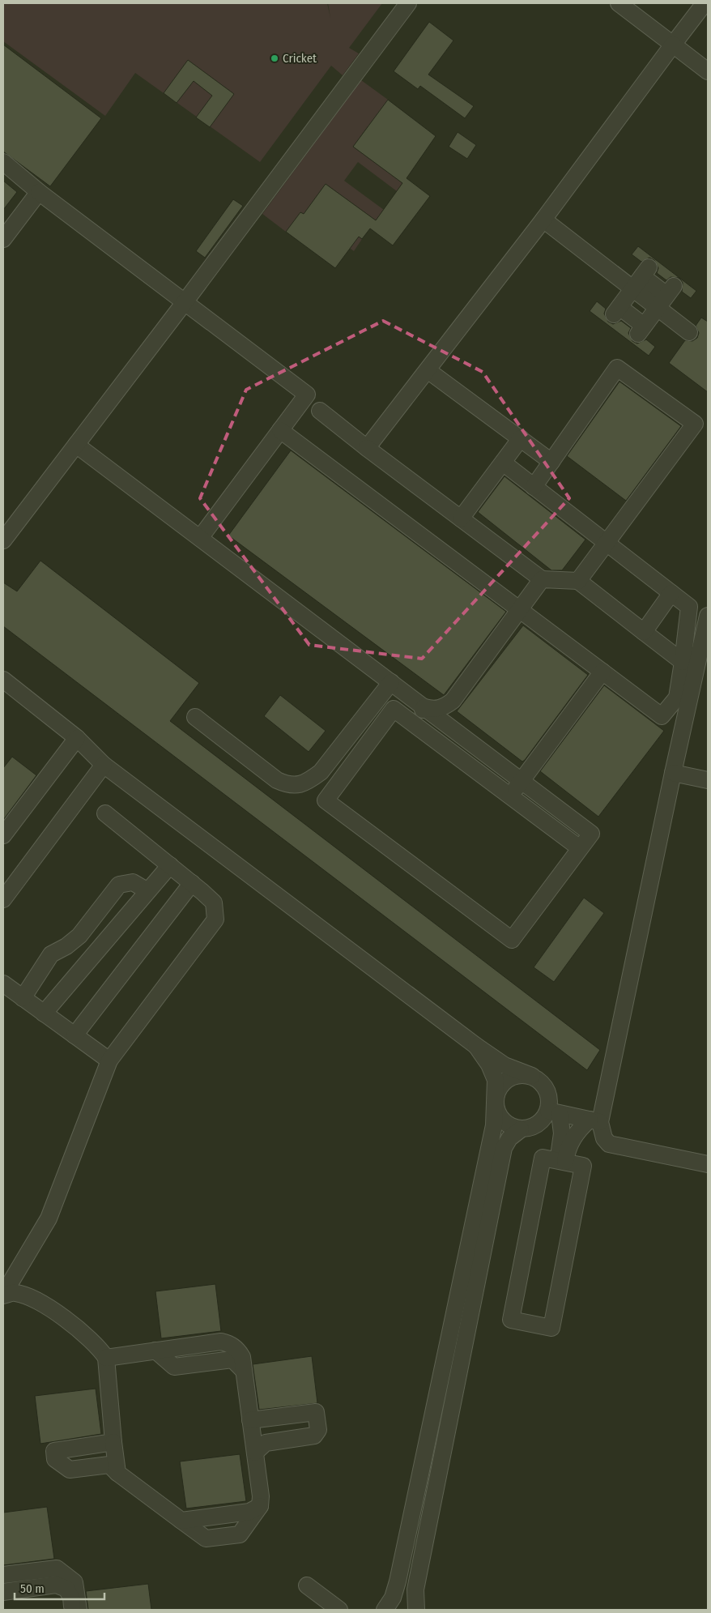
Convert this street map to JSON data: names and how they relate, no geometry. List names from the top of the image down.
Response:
{
  "places": ["Cricket"],
  "scale_bar": "50 m"
}
